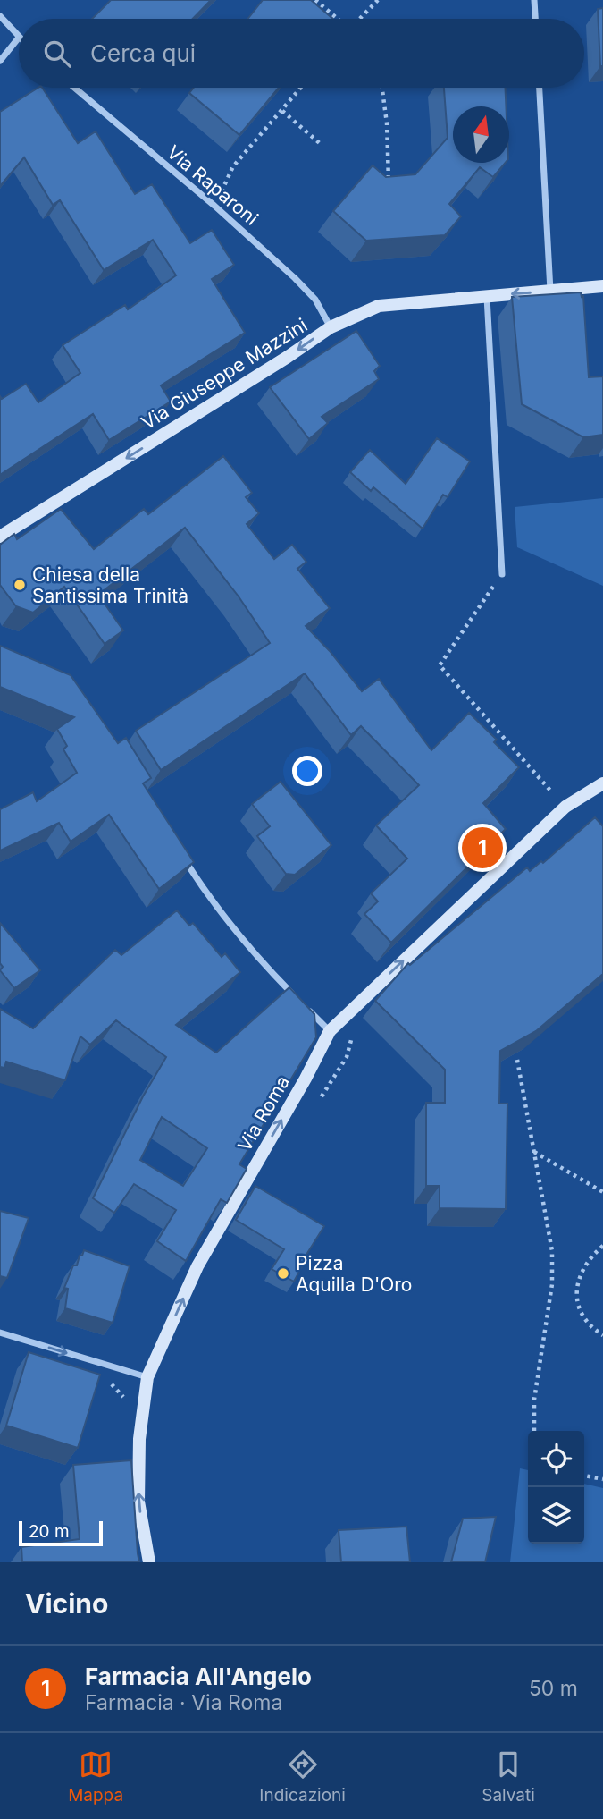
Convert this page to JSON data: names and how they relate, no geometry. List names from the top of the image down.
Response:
{
  "streets": {
    "street": ["Via Raparoni", "Via Giuseppe Mazzini", "Via Roma"]
  },
  "crossings": [
    ["Via Raparoni", "Via Giuseppe Mazzini"]
  ],
  "one_way": ["Via Giuseppe Mazzini", "Via Roma"],
  "places": ["Chiesa della Santissima Trinità", "Pizza Aquilla D'Oro"],
  "scale_bar": "20 m",
  "north": "top",
  "page": {
    "search": "Cerca qui",
    "pins": "1",
    "scale": "20 m",
    "heading": "Vicino",
    "list": [
      {
        "mark": "1",
        "name": "Farmacia All'Angelo",
        "note": "Farmacia · Via Roma",
        "value": "50 m"
      }
    ],
    "nav": ["Mappa", "Indicazioni", "Salvati"]
  }
}
